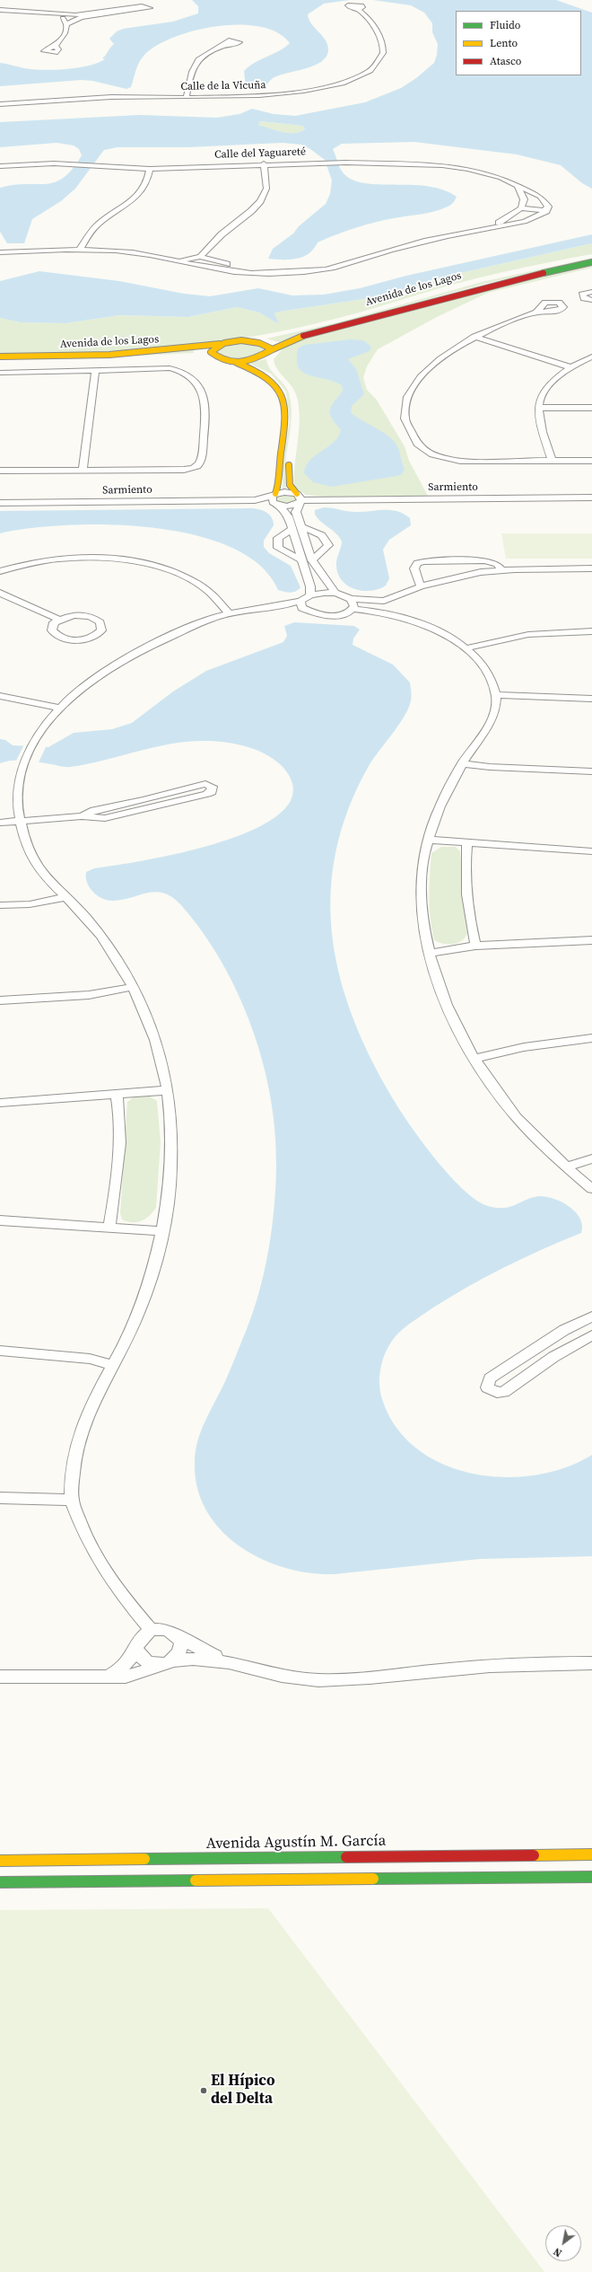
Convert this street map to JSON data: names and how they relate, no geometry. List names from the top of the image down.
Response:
{
  "streets": {
    "street": [
      "Calle de la Vicuña",
      "Calle del Yaguareté",
      "Avenida de los Lagos",
      "Sarmiento",
      "Avenida Agustín M. García"
    ]
  },
  "places": ["El Hípico del Delta"],
  "legend": ["Fluido", "Lento", "Atasco"],
  "north": "bottom left"
}
